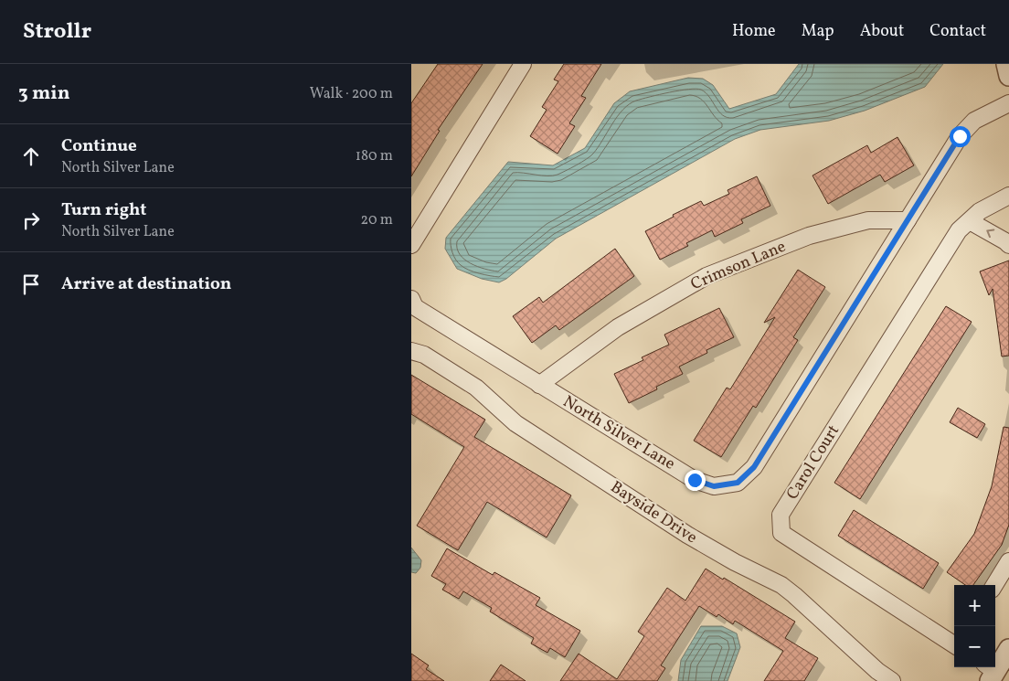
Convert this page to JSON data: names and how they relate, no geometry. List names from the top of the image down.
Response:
{
  "streets": {
    "street": [
      "Crimson Lane",
      "North Silver Lane",
      "Carol Court",
      "Bayside Drive"
    ]
  },
  "crossings": [
    ["Crimson Lane", "North Silver Lane"]
  ],
  "page": {
    "header": "Strollr",
    "nav": [
      "Home",
      "Map",
      "About",
      "Contact"
    ],
    "heading": ["3 min", "Walk · 200 m"],
    "list": [
      ["Continue", "North Silver Lane", "180 m"],
      ["Turn right", "North Silver Lane", "20 m"],
      "Arrive at destination"
    ],
    "map_buttons": ["+", "−"]
  }
}
